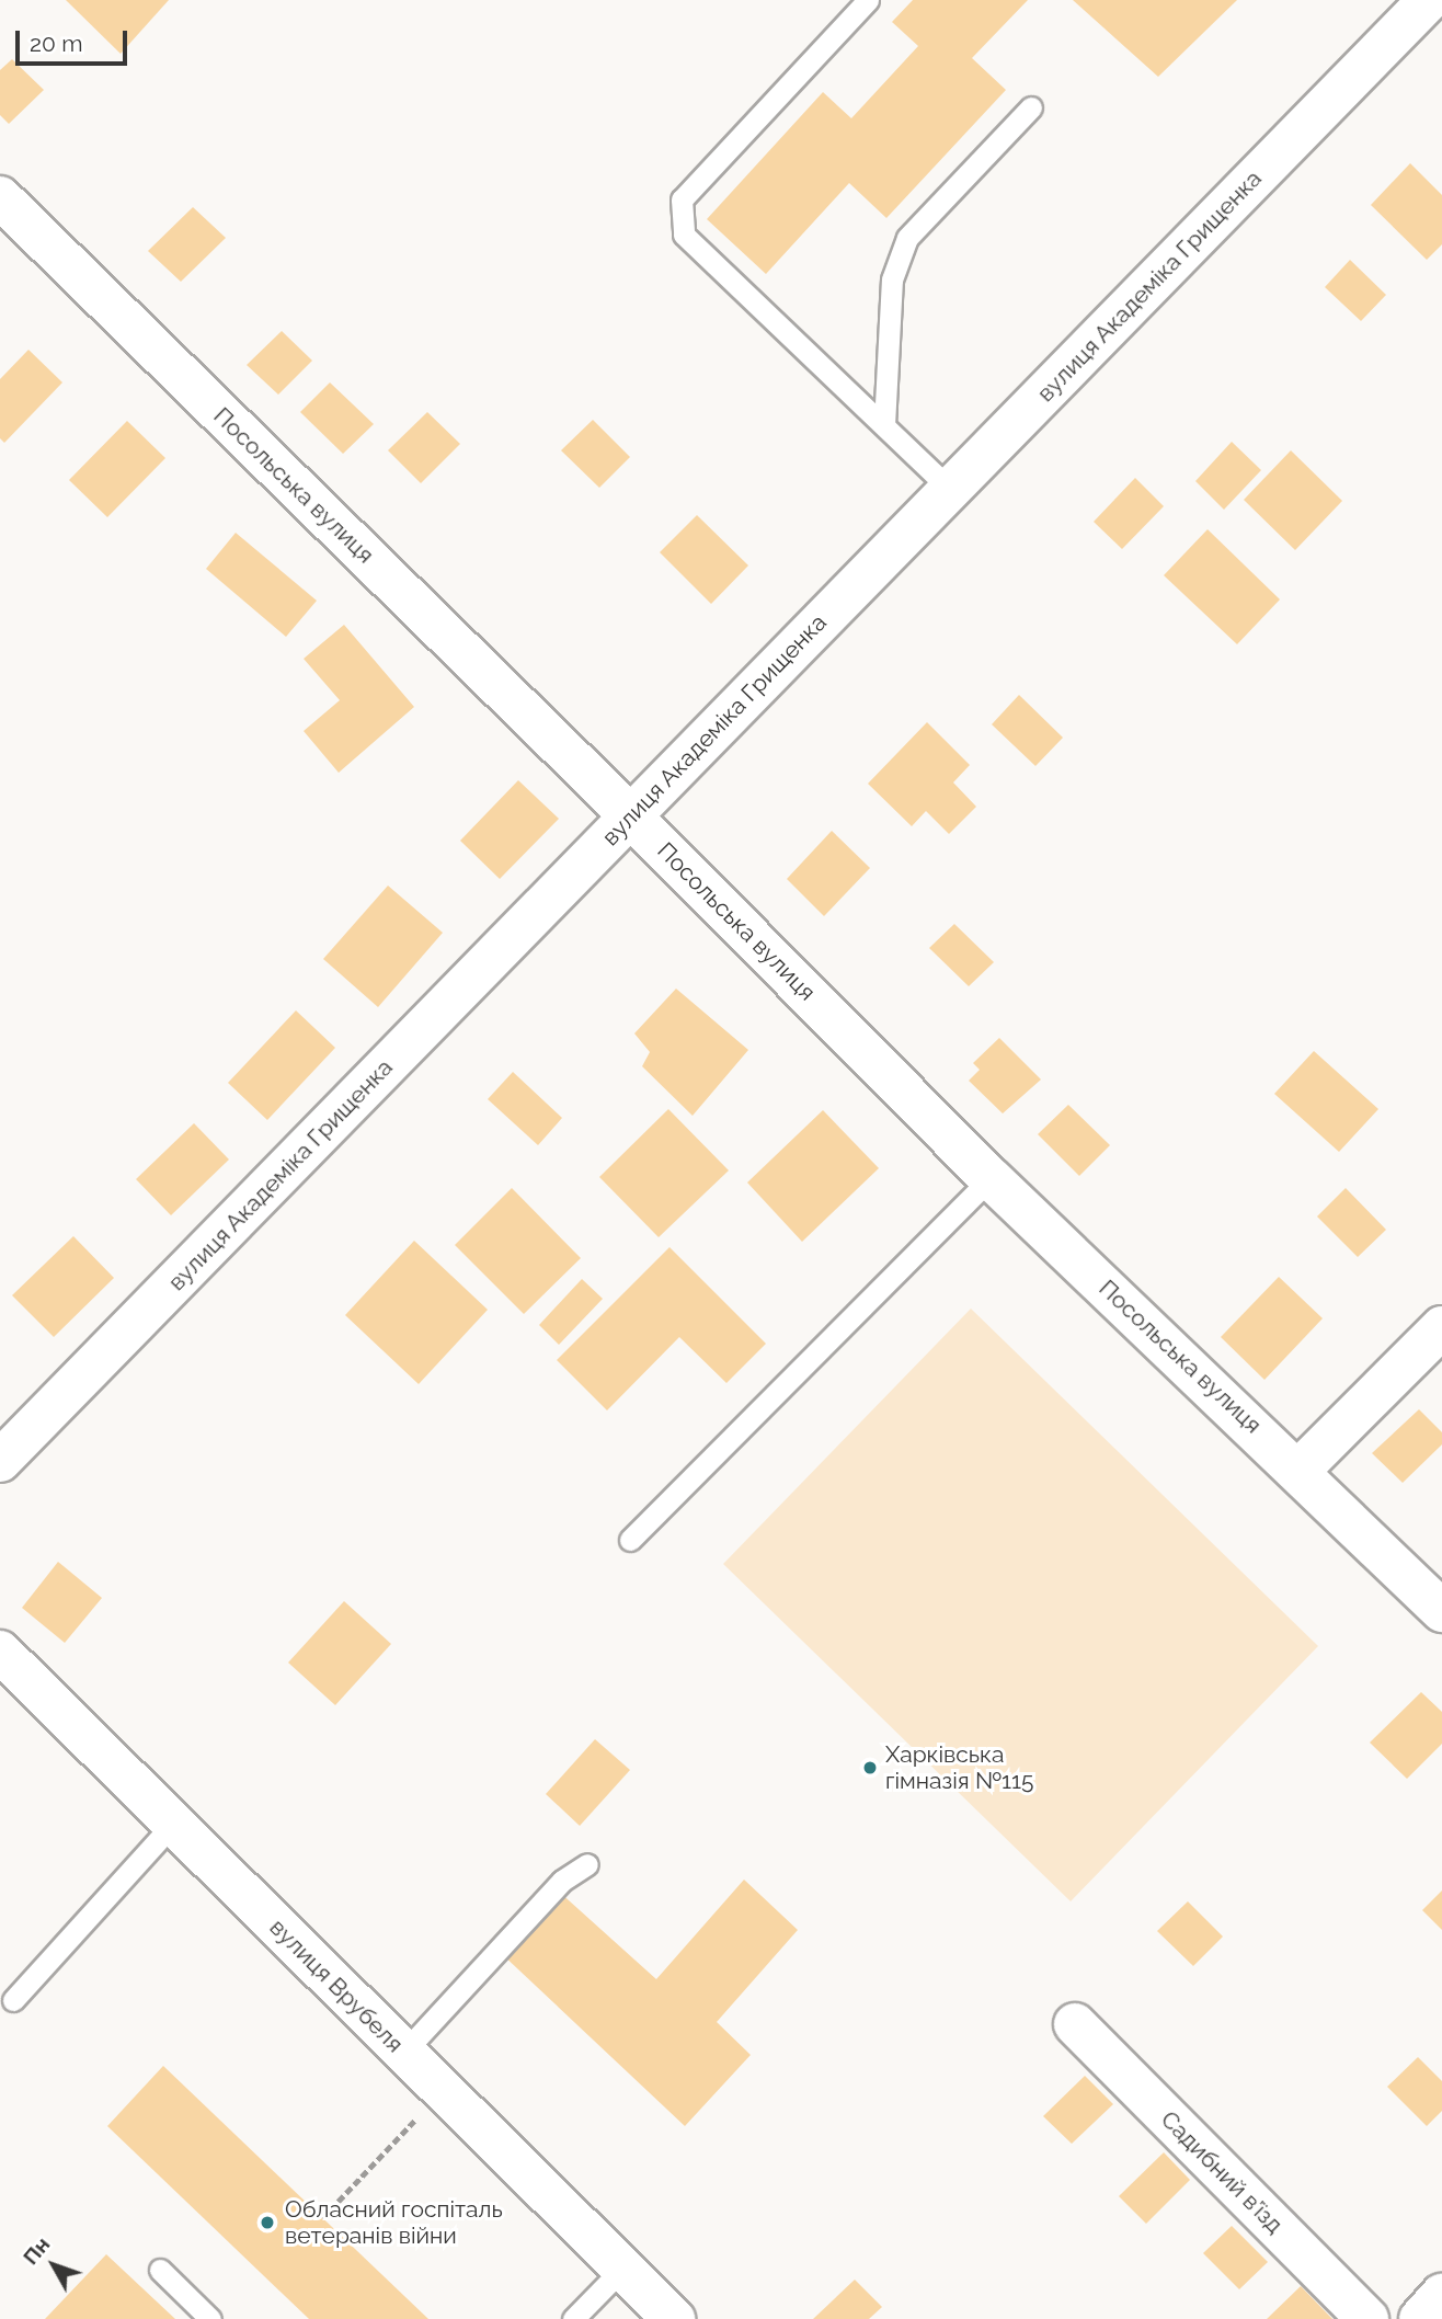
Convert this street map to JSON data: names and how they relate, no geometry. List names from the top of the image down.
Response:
{
  "streets": {
    "street": [
      "вулиця Академіка Грищенка",
      "Посольська вулиця",
      "вулиця Врубеля",
      "Садибний в’їзд"
    ]
  },
  "crossings": [
    ["вулиця Академіка Грищенка", "Посольська вулиця"]
  ],
  "places": ["Харківська гімназія №115", "Обласний госпіталь ветеранів війни"],
  "scale_bar": "20 m",
  "north": "top left"
}
